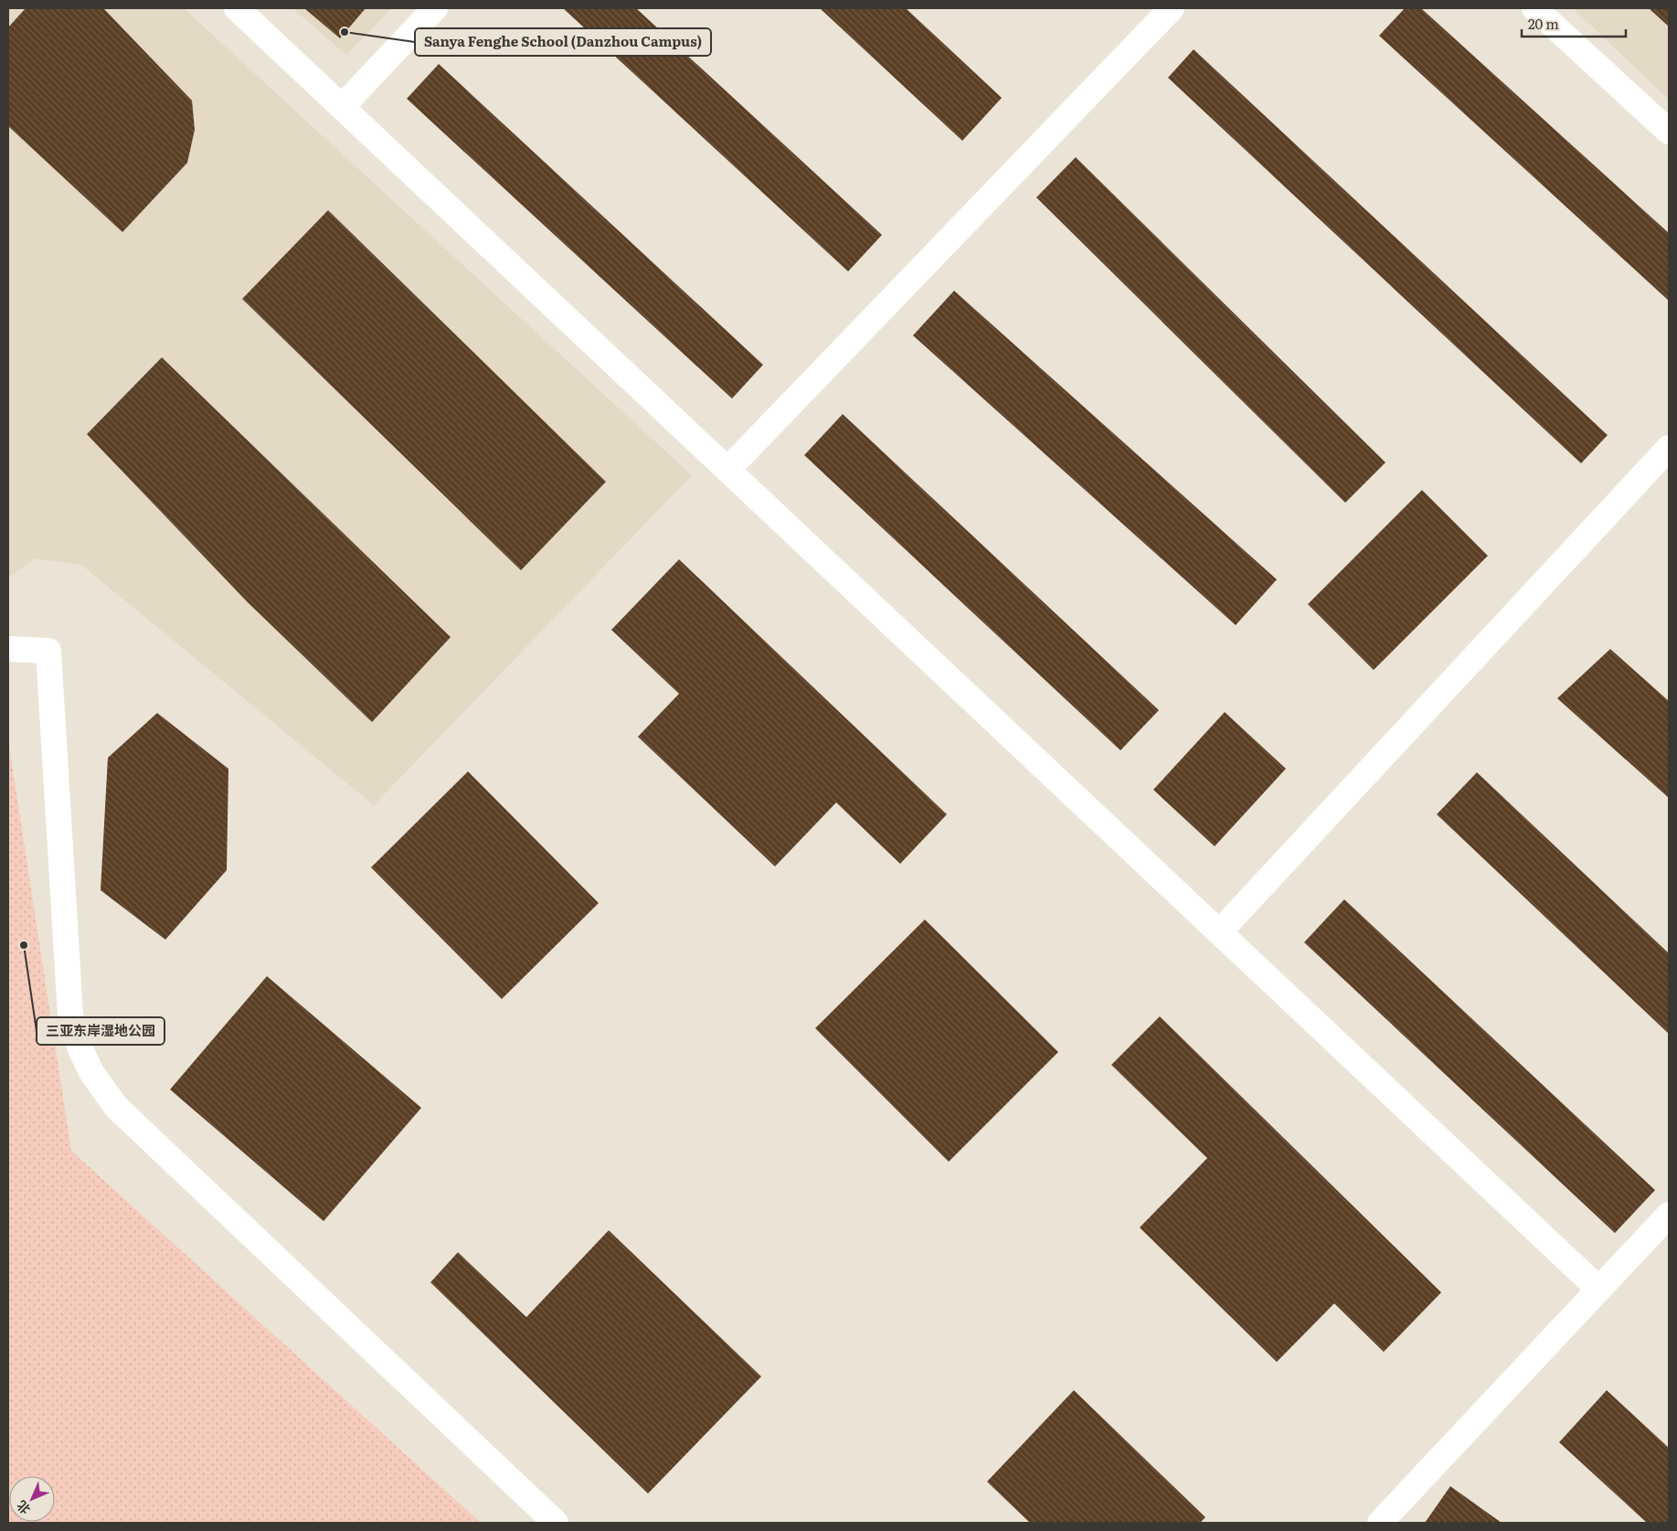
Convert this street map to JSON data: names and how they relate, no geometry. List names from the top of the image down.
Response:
{
  "places": ["Sanya Fenghe School (Danzhou Campus)", "三亚东岸湿地公园"],
  "scale_bar": "20 m",
  "north": "bottom left"
}
